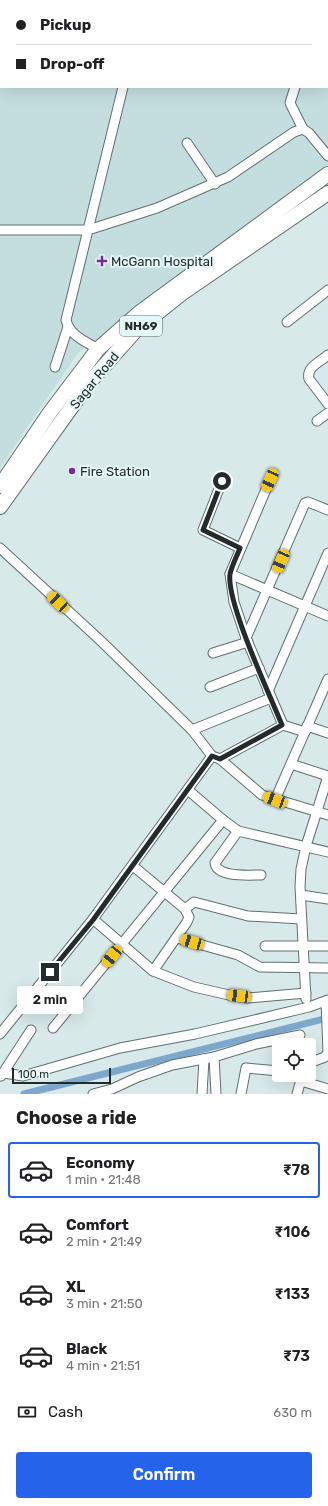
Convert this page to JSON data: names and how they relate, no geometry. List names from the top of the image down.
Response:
{
  "streets": {
    "highway": ["NH69", "Sagar Road"]
  },
  "places": {
    "health": ["McGann Hospital"],
    "other": ["Fire Station"]
  },
  "scale_bar": "100 m",
  "page": {
    "banner": ["Pickup", "Drop-off"],
    "bubble": "2 min",
    "scale": "100 m",
    "heading": "Choose a ride",
    "list": [
      {
        "name": "Economy",
        "note": "1 min · 21:48",
        "value": "₹78"
      },
      {
        "name": "Comfort",
        "note": "2 min · 21:49",
        "value": "₹106"
      },
      {
        "name": "XL",
        "note": "3 min · 21:50",
        "value": "₹133"
      },
      {
        "name": "Black",
        "note": "4 min · 21:51",
        "value": "₹73"
      }
    ],
    "pay": ["Cash", "630 m"],
    "buttons": "Confirm"
  }
}
